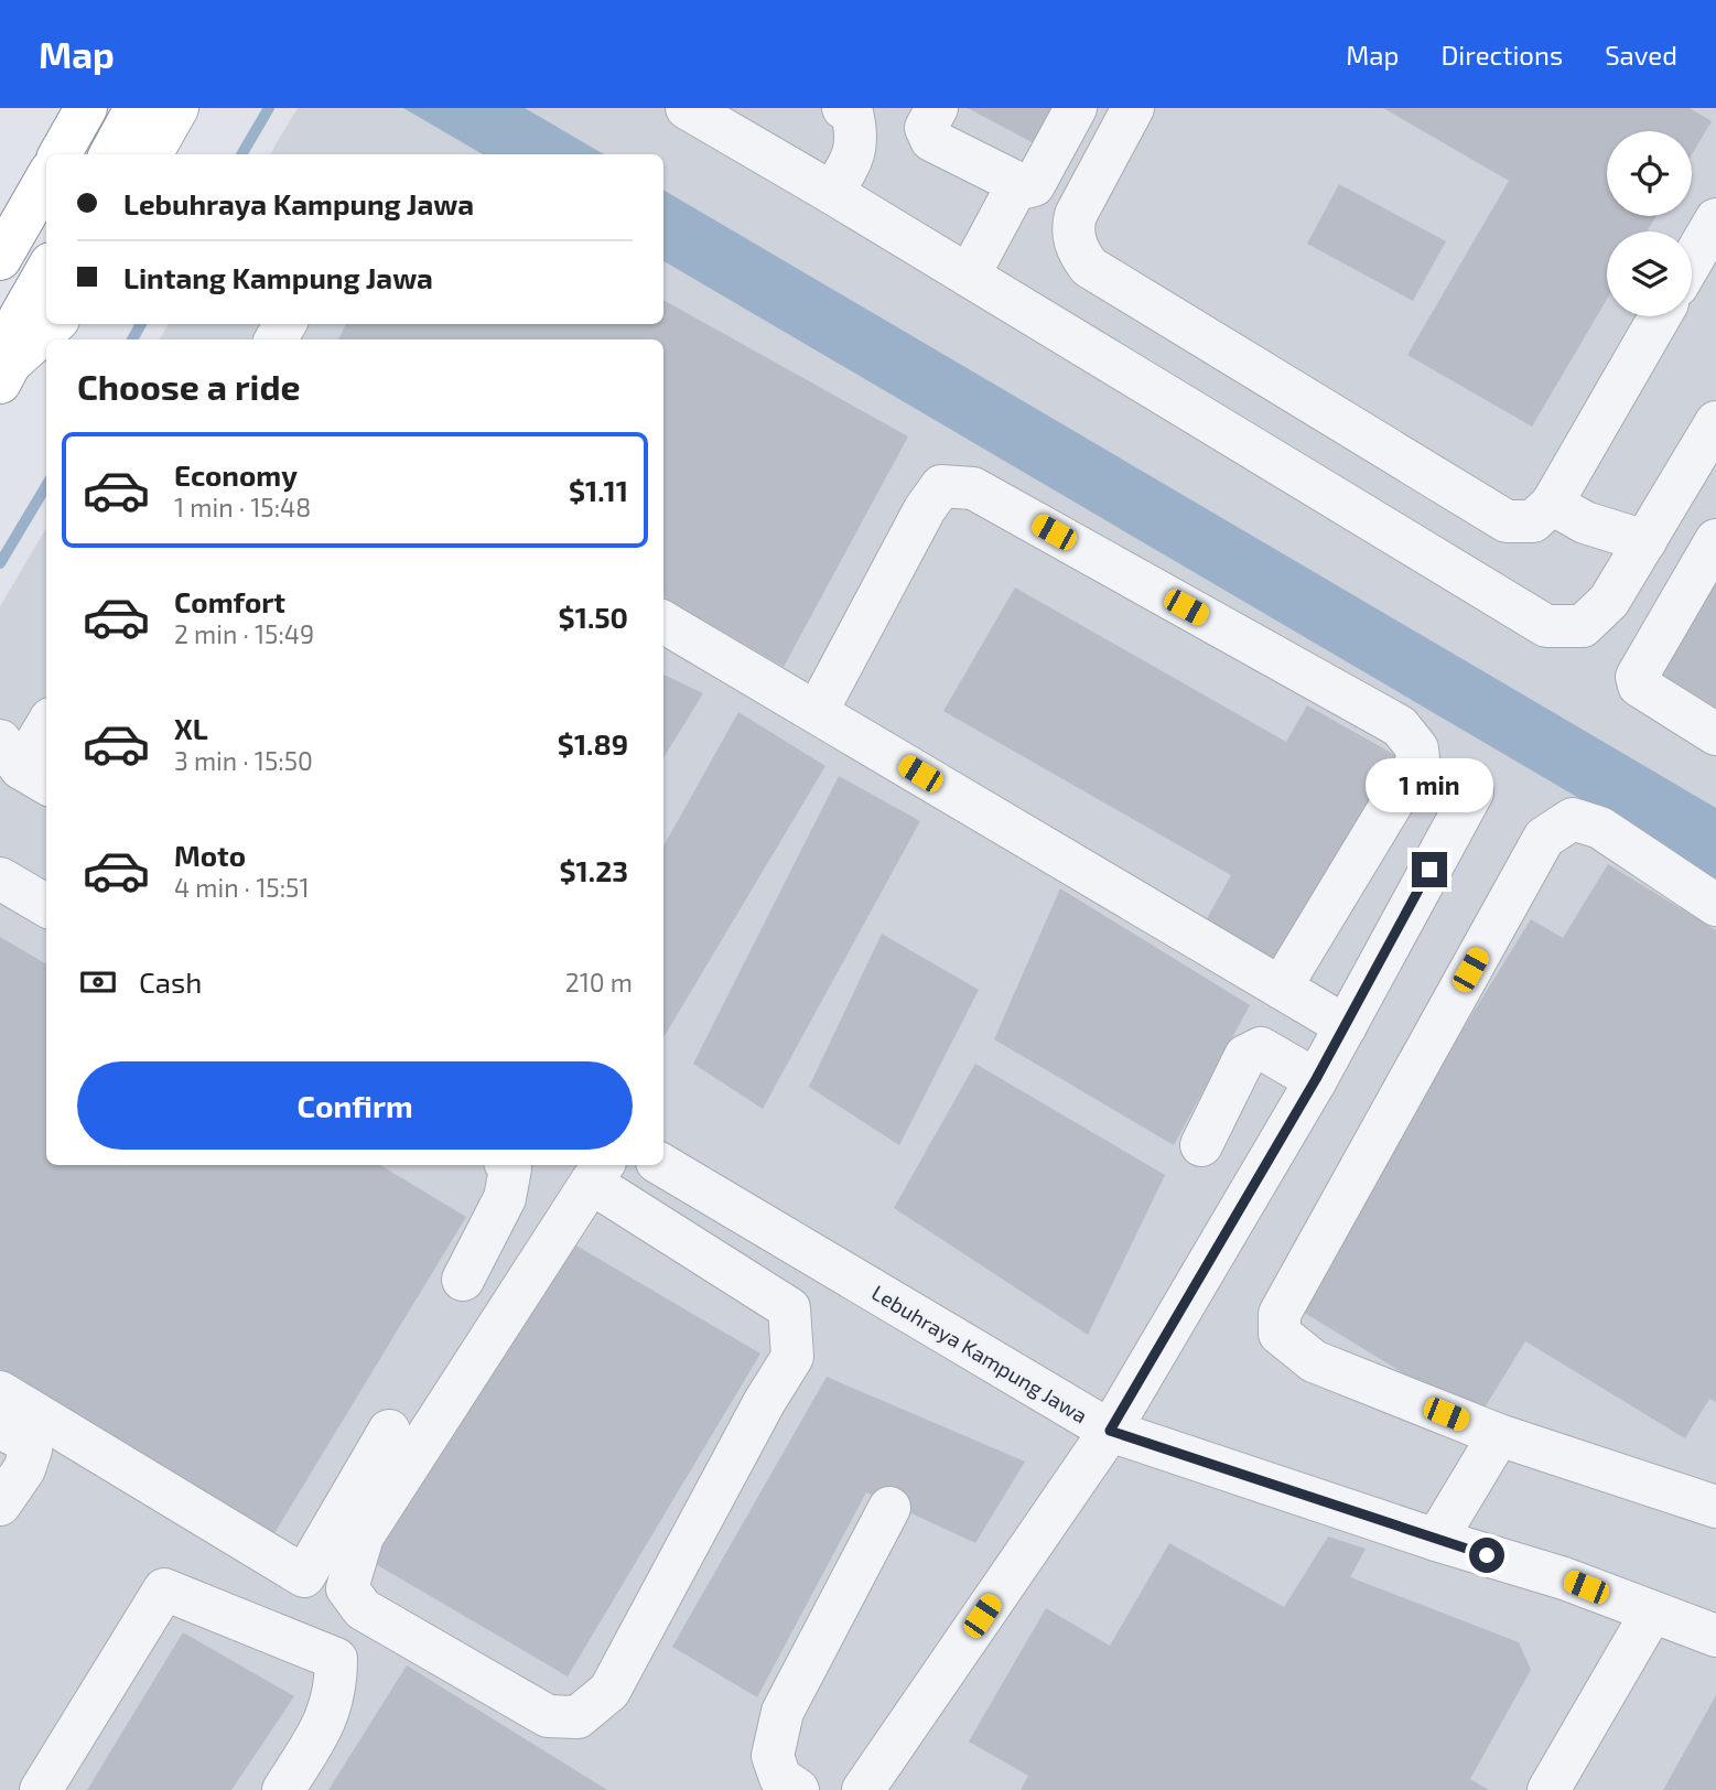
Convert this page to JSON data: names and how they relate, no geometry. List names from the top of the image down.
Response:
{
  "streets": {
    "street": ["Lebuhraya Kampung Jawa"]
  },
  "page": {
    "header": "Map",
    "nav": ["Map", "Directions", "Saved"],
    "banner": ["Lebuhraya Kampung Jawa", "Lintang Kampung Jawa"],
    "heading": "Choose a ride",
    "list": [
      {
        "name": "Economy",
        "note": "1 min · 15:48",
        "value": "$1.11"
      },
      {
        "name": "Comfort",
        "note": "2 min · 15:49",
        "value": "$1.50"
      },
      {
        "name": "XL",
        "note": "3 min · 15:50",
        "value": "$1.89"
      },
      {
        "name": "Moto",
        "note": "4 min · 15:51",
        "value": "$1.23"
      }
    ],
    "bubble": "1 min",
    "pay": ["Cash", "210 m"],
    "buttons": "Confirm"
  }
}
